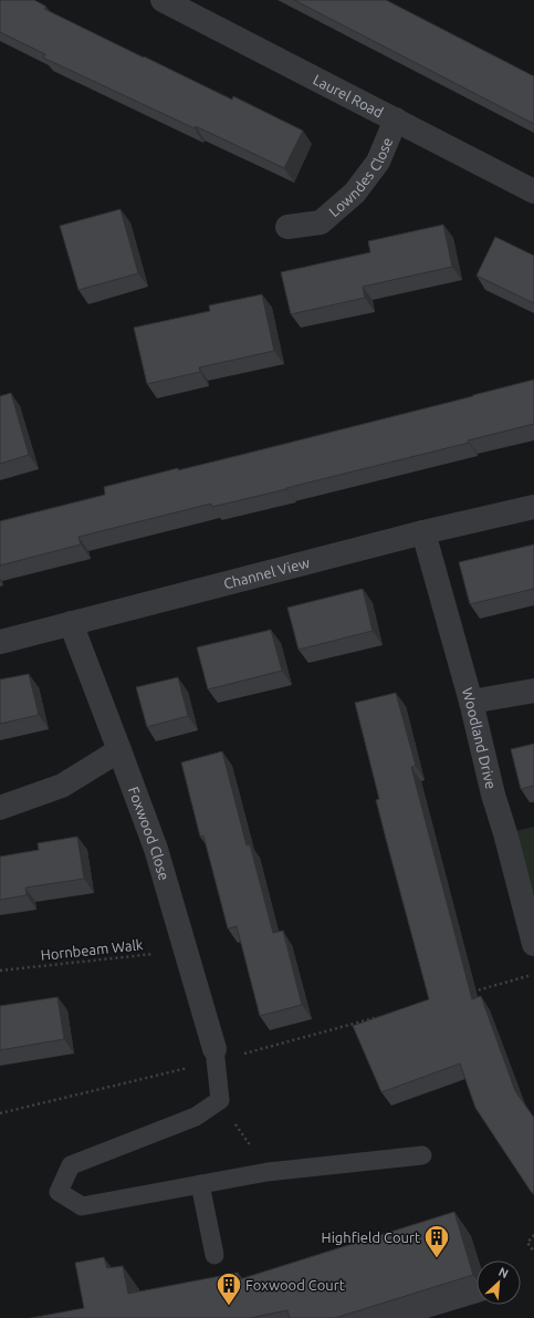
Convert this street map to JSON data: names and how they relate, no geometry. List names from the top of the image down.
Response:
{
  "streets": {
    "street": [
      "Laurel Road",
      "Lowndes Close",
      "Channel View",
      "Woodland Drive",
      "Foxwood Close"
    ],
    "path": ["Hornbeam Walk"]
  },
  "crossings": [
    ["Laurel Road", "Lowndes Close"],
    ["Channel View", "Woodland Drive"],
    ["Channel View", "Foxwood Close"],
    ["Foxwood Close", "Hornbeam Walk"]
  ],
  "places": {
    "building": ["Highfield Court", "Foxwood Court"]
  },
  "north": "top right"
}
